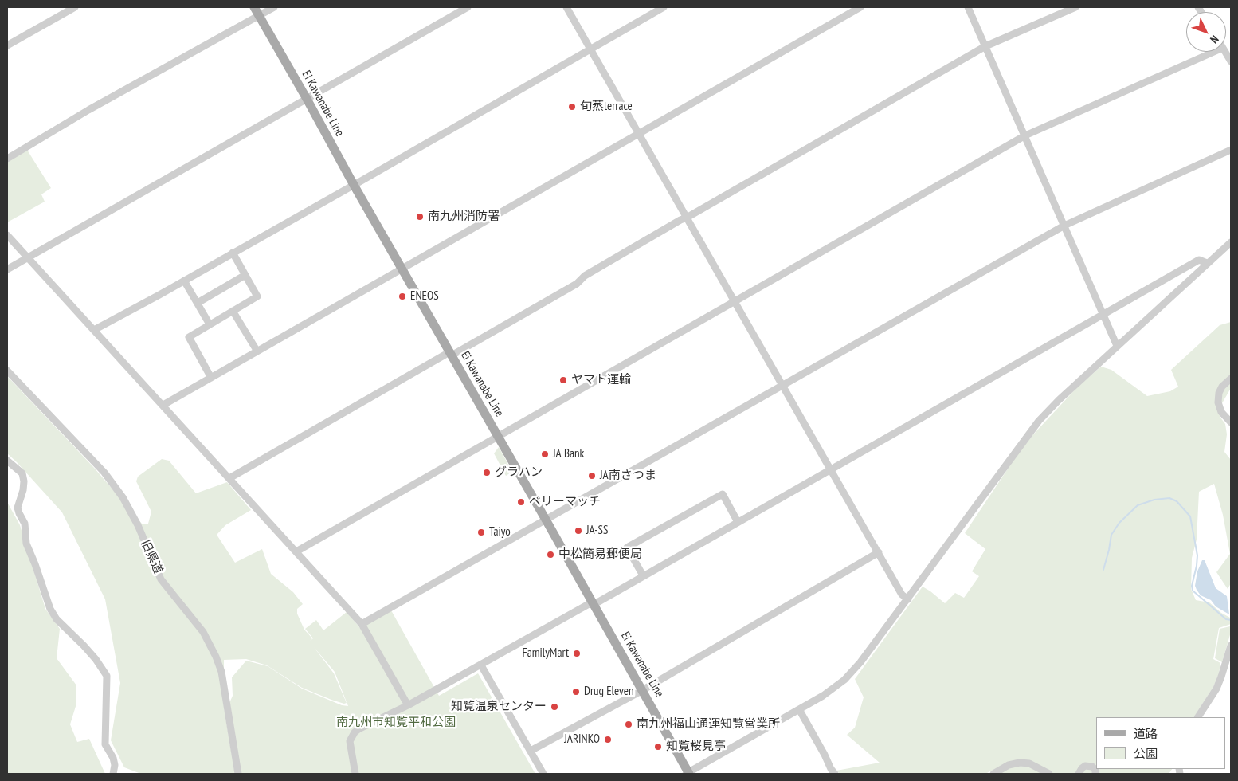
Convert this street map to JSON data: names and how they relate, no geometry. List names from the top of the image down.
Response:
{
  "streets": {
    "main road": ["Ei Kawanabe Line"],
    "street": ["旧県道"]
  },
  "parks": ["南九州市知覧平和公園"],
  "places": [
    "旬蒸terrace",
    "南九州消防署",
    "ENEOS",
    "ヤマト運輸",
    "JA Bank",
    "グラハン",
    "JA南さつま",
    "ベリーマッチ",
    "JA-SS",
    "Taiyo",
    "中松簡易郵便局",
    "FamilyMart",
    "Drug Eleven",
    "知覧温泉センター",
    "南九州福山通運知覧営業所",
    "JARINKO",
    "知覧桜見亭"
  ],
  "legend": ["道路", "公園"],
  "north": "bottom right"
}
